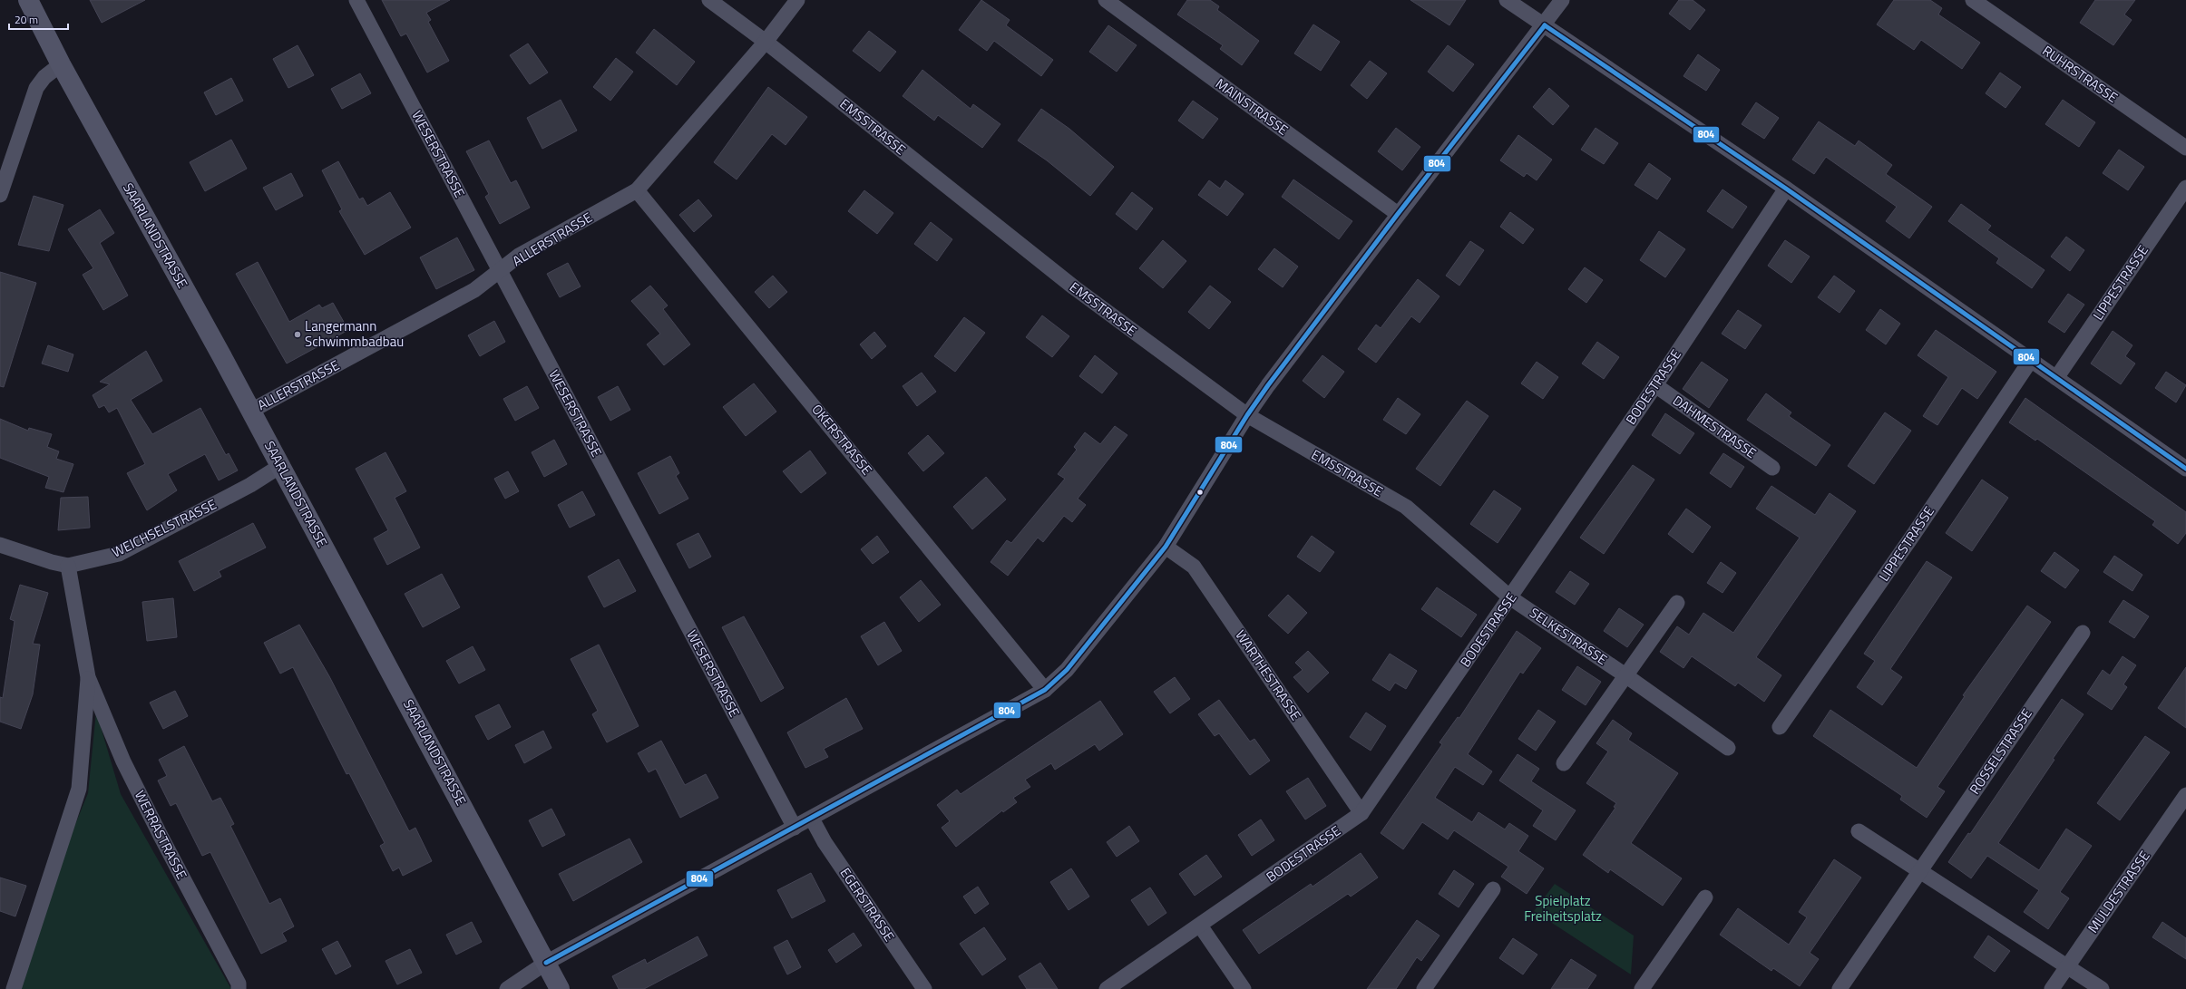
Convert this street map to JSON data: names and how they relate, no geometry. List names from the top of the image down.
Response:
{
  "streets": {
    "street": [
      "RUHRSTRASSE",
      "MAINSTRASSE",
      "EMSSTRASSE",
      "WESERSTRASSE",
      "SAARLANDSTRASSE",
      "ALLERSTRASSE",
      "LIPPESTRASSE",
      "BODESTRASSE",
      "DAHMESTRASSE",
      "OKERSTRASSE",
      "WEICHSELSTRASSE",
      "SELKESTRASSE",
      "WARTHESTRASSE",
      "ROSSELSTRASSE",
      "WERRASTRASSE",
      "MULDESTRASSE",
      "EGERSTRASSE"
    ]
  },
  "crossings": [
    ["EMSSTRASSE", "ALLERSTRASSE"],
    ["EMSSTRASSE", "BODESTRASSE"],
    ["EMSSTRASSE", "SELKESTRASSE"],
    ["WESERSTRASSE", "ALLERSTRASSE"],
    ["SAARLANDSTRASSE", "ALLERSTRASSE"],
    ["SAARLANDSTRASSE", "WEICHSELSTRASSE"],
    ["ALLERSTRASSE", "OKERSTRASSE"],
    ["BODESTRASSE", "DAHMESTRASSE"],
    ["BODESTRASSE", "SELKESTRASSE"],
    ["BODESTRASSE", "WARTHESTRASSE"],
    ["WEICHSELSTRASSE", "WERRASTRASSE"]
  ],
  "parks": ["Spielplatz Freiheitsplatz"],
  "places": ["Langermann Schwimmbadbau"],
  "lines": ["transit line 804"],
  "scale_bar": "20 m"
}
